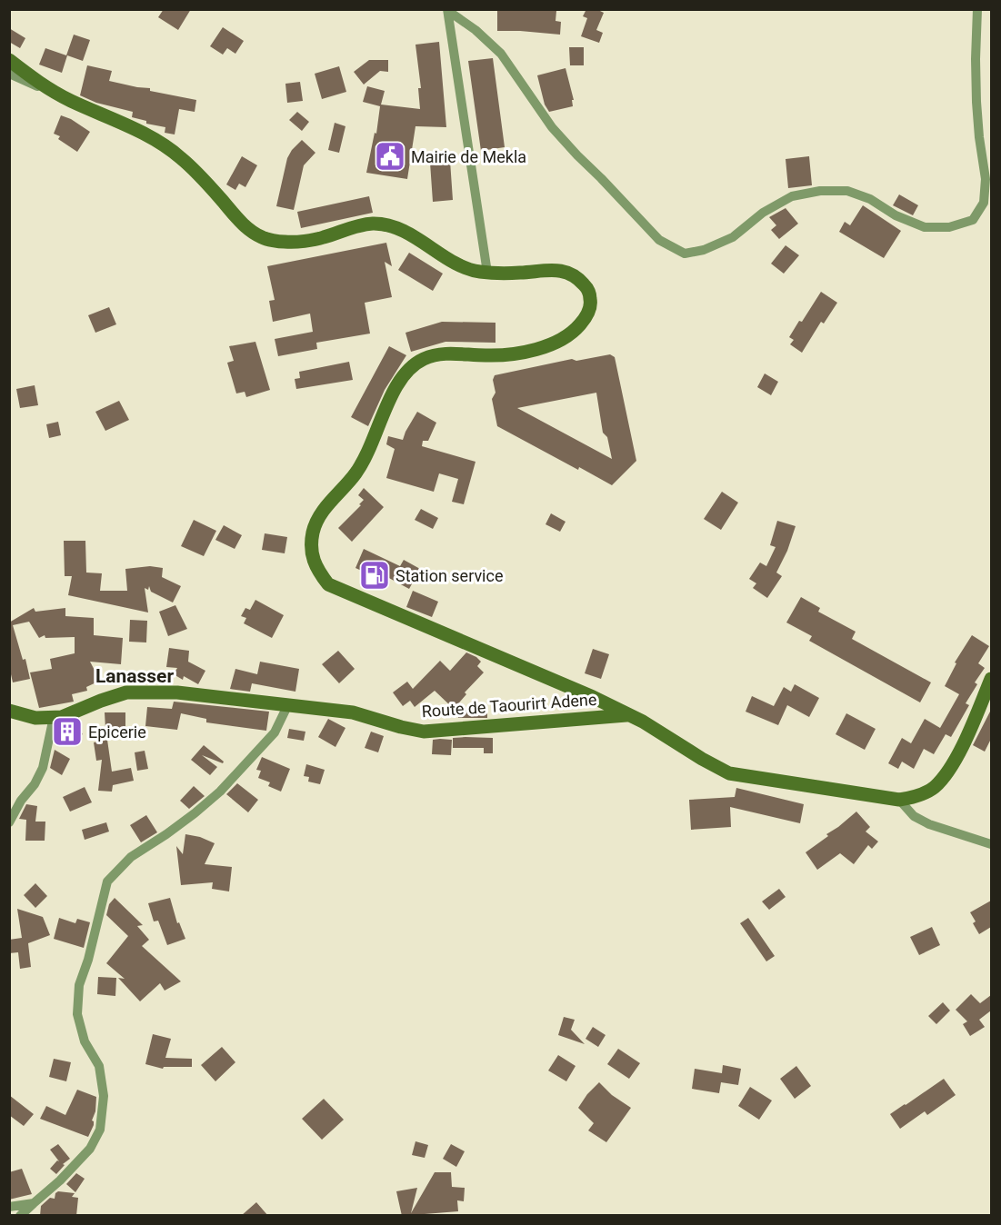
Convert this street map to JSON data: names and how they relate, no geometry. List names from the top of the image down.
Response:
{
  "streets": {
    "main road": ["Route de Taourirt Adene"]
  },
  "districts": ["Lanasser"],
  "places": {
    "public building": ["Mairie de Mekla"],
    "fuel station": ["Station service"],
    "building": ["Epicerie"]
  }
}
